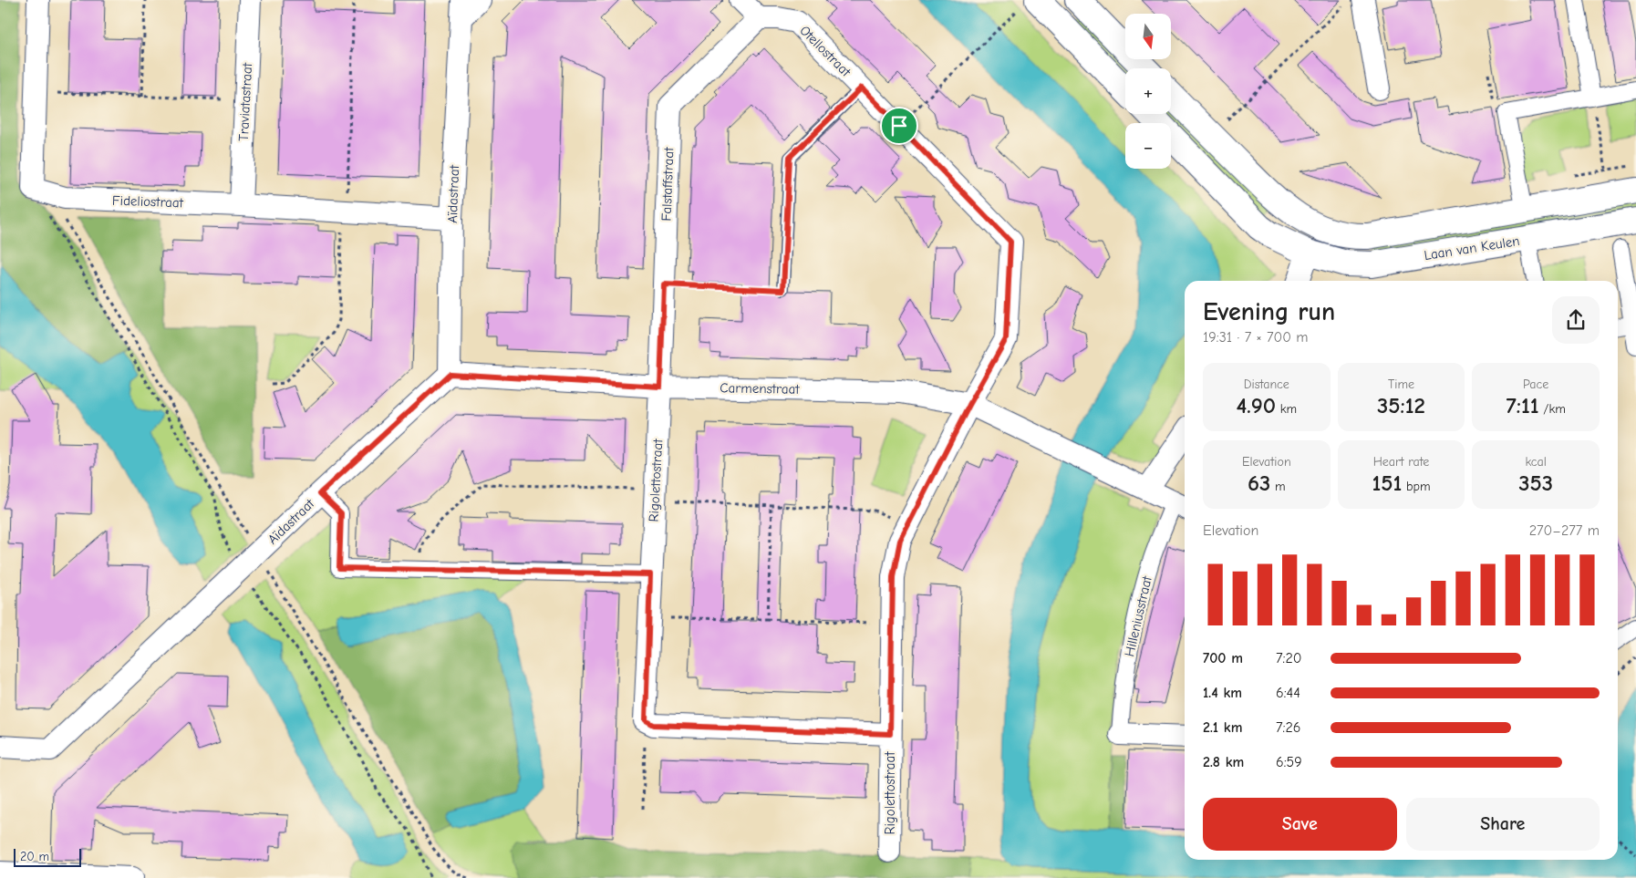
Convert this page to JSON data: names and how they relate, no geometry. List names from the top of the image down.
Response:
{
  "streets": {
    "street": [
      "Otellostraat",
      "Traviatastraat",
      "Falstaffstraat",
      "Aïdastraat",
      "Fideliostraat",
      "Laan van Keulen",
      "Carmenstraat",
      "Rigolettostraat",
      "Hilleniusstraat"
    ]
  },
  "crossings": [
    ["Otellostraat", "Falstaffstraat"],
    ["Otellostraat", "Carmenstraat"],
    ["Otellostraat", "Rigolettostraat"],
    ["Traviatastraat", "Fideliostraat"],
    ["Falstaffstraat", "Carmenstraat"],
    ["Falstaffstraat", "Rigolettostraat"],
    ["Aïdastraat", "Fideliostraat"],
    ["Aïdastraat", "Carmenstraat"],
    ["Carmenstraat", "Rigolettostraat"]
  ],
  "scale_bar": "20 m",
  "north": "bottom",
  "page": {
    "map_buttons": ["+", "−"],
    "heading": ["Evening run", "19:31 · 7 × 700 m"],
    "stats": [
      ["Distance", "4.90 km"],
      ["Time", "35:12"],
      ["Pace", "7:11 /km"],
      ["Elevation", "63 m"],
      ["Heart rate", "151 bpm"],
      ["kcal", "353"]
    ],
    "chart": ["Elevation", "270–277 m"],
    "list": [
      {
        "name": "700 m",
        "note": "7:20"
      },
      {
        "name": "1.4 km",
        "note": "6:44"
      },
      {
        "name": "2.1 km",
        "note": "7:26"
      },
      {
        "name": "2.8 km",
        "note": "6:59"
      }
    ],
    "buttons": ["Save", "Share"],
    "scale": "20 m"
  }
}
